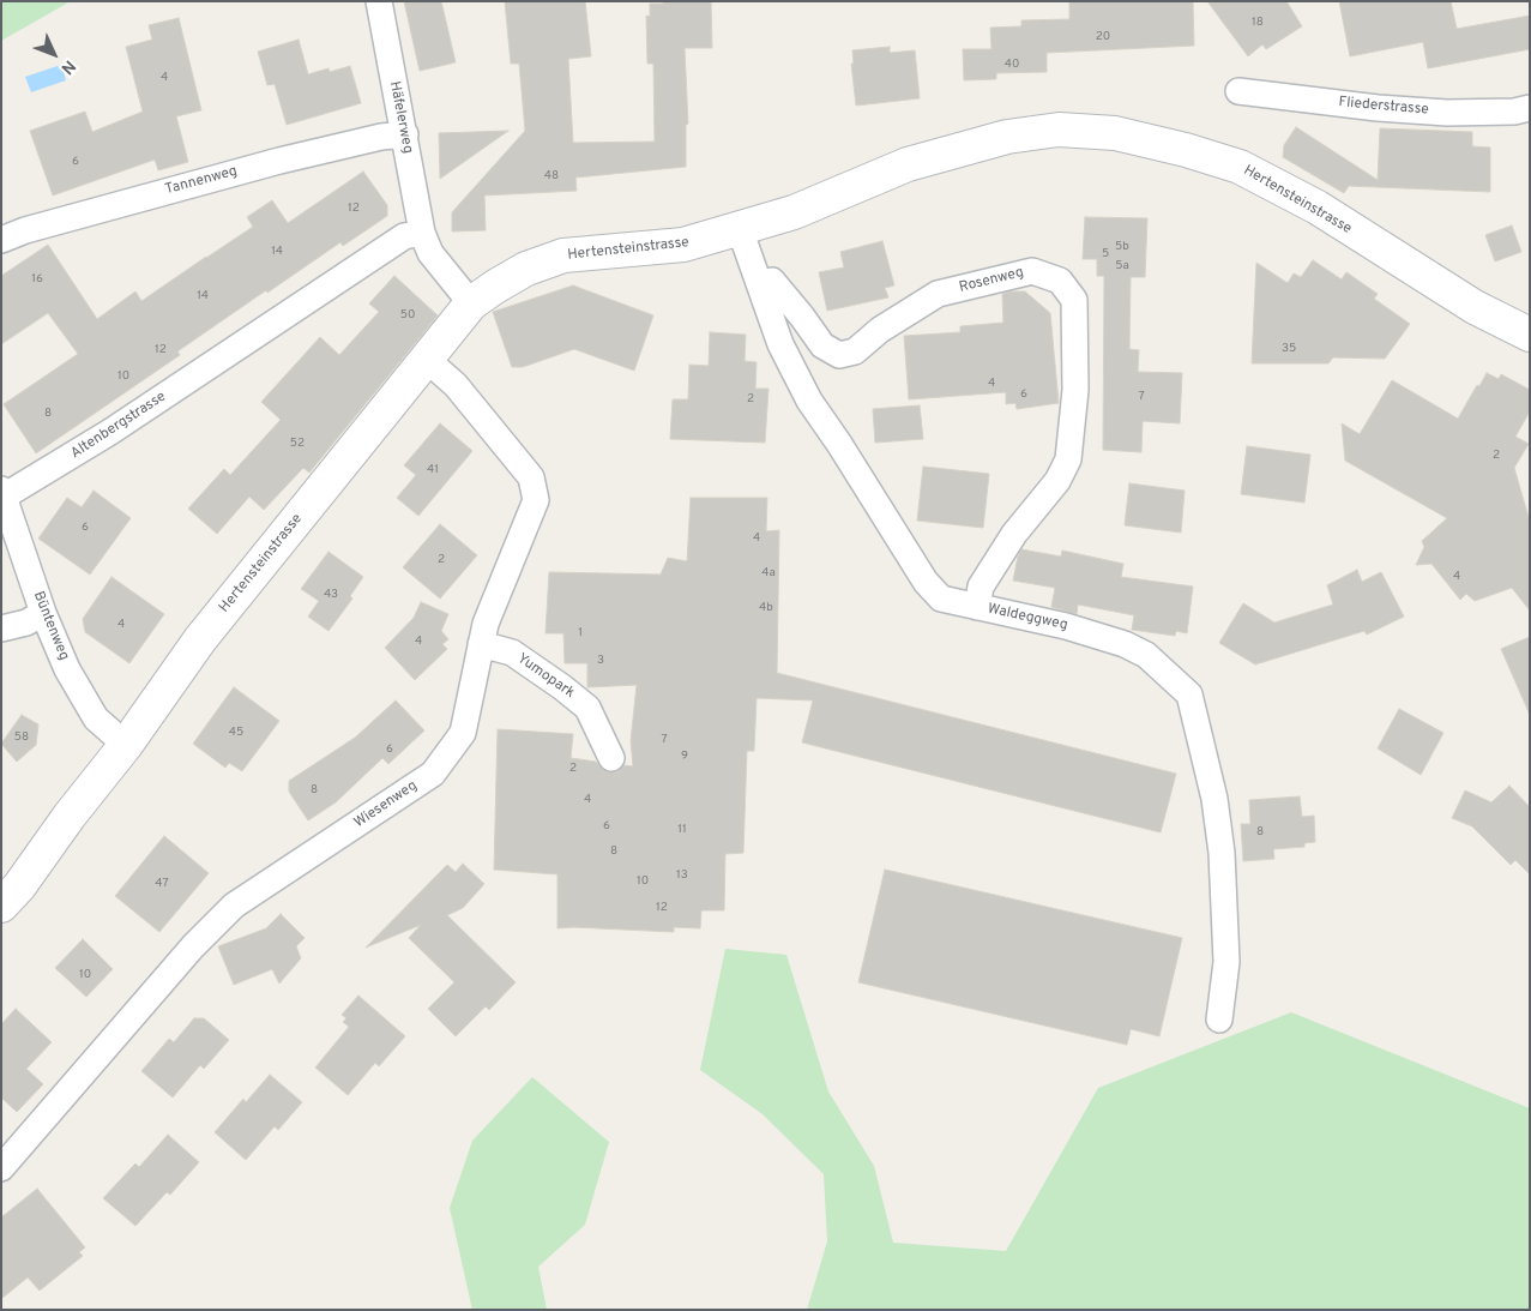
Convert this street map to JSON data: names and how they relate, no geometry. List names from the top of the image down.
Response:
{
  "streets": {
    "street": [
      "Fliederstrasse",
      "Häfelerweg",
      "Tannenweg",
      "Hertensteinstrasse",
      "Rosenweg",
      "Altenbergstrasse",
      "Waldeggweg",
      "Büntenweg",
      "Yumopark",
      "Wiesenweg"
    ]
  },
  "crossings": [
    ["Häfelerweg", "Tannenweg"],
    ["Häfelerweg", "Hertensteinstrasse"],
    ["Häfelerweg", "Altenbergstrasse"],
    ["Hertensteinstrasse", "Waldeggweg"],
    ["Hertensteinstrasse", "Büntenweg"],
    ["Hertensteinstrasse", "Wiesenweg"],
    ["Rosenweg", "Waldeggweg"],
    ["Altenbergstrasse", "Büntenweg"],
    ["Yumopark", "Wiesenweg"]
  ],
  "house_numbers": [
    "18",
    "20",
    "40",
    "4",
    "6",
    "48",
    "12",
    "5b",
    "14",
    "5",
    "5a",
    "16",
    "14",
    "50",
    "35",
    "12",
    "10",
    "4",
    "6",
    "7",
    "2",
    "8",
    "52",
    "2",
    "41",
    "6",
    "4",
    "2",
    "4a",
    "4",
    "43",
    "4b",
    "4",
    "1",
    "4",
    "3",
    "45",
    "58",
    "7",
    "6",
    "9",
    "2",
    "8",
    "4",
    "6",
    "11",
    "8",
    "8",
    "13",
    "10",
    "47",
    "12",
    "10"
  ],
  "north": "bottom right"
}
